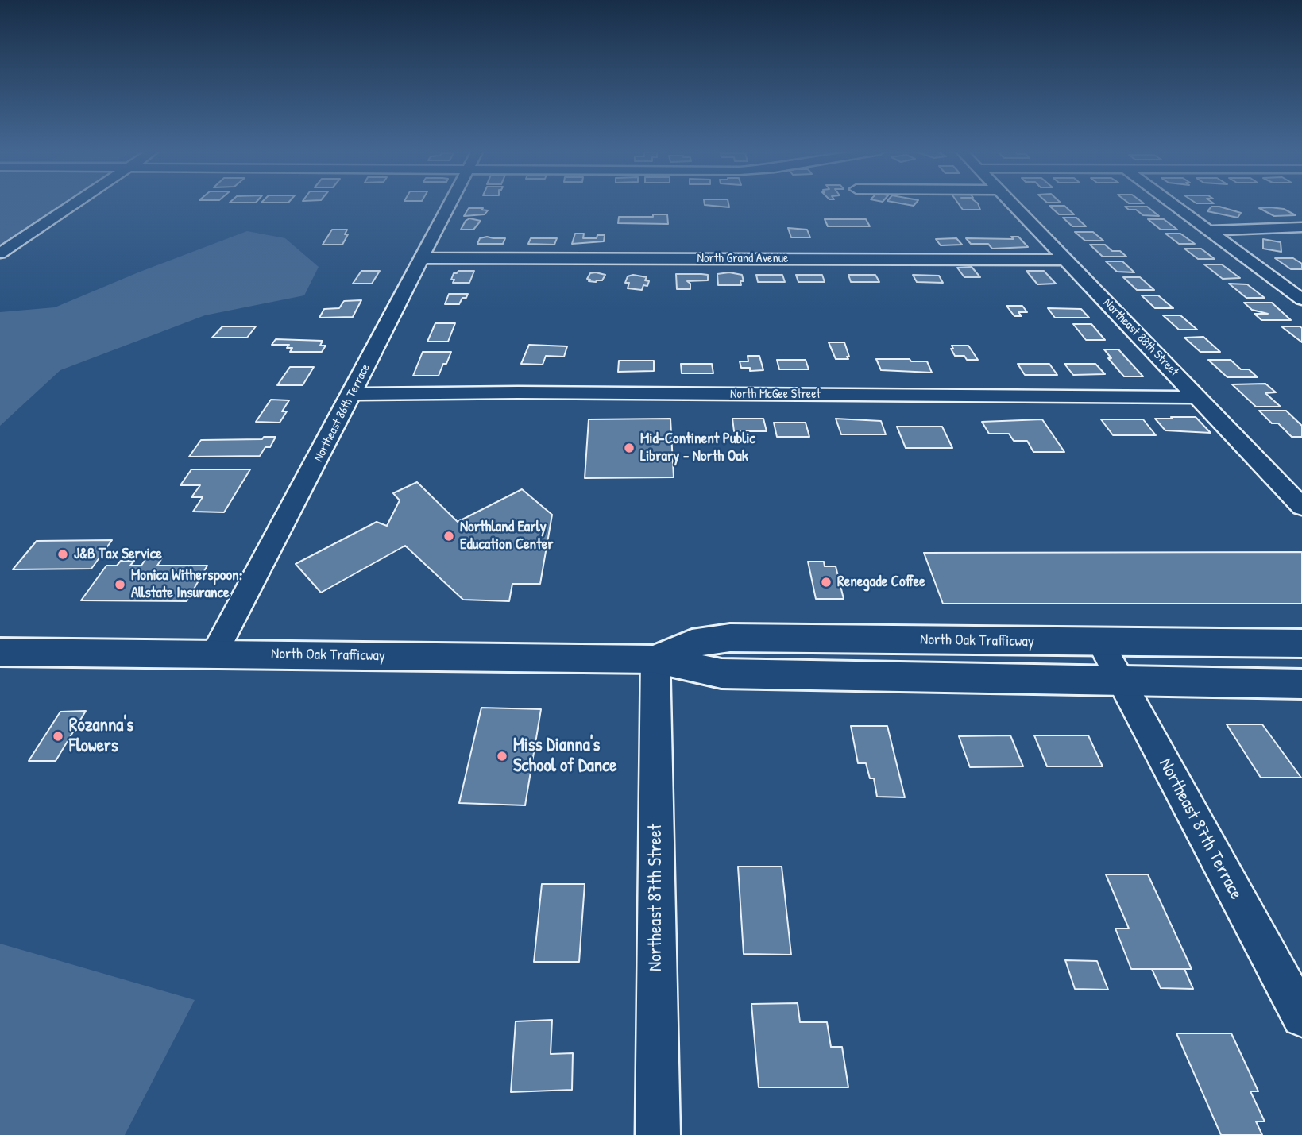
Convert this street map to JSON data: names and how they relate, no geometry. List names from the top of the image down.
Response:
{
  "streets": {
    "main road": ["North Oak Trafficway"],
    "street": [
      "North Grand Avenue",
      "Northeast 88th Street",
      "North McGee Street",
      "Northeast 86th Terrace",
      "Northeast 87th Terrace",
      "Northeast 87th Street"
    ]
  },
  "crossings": [
    ["North Grand Avenue", "Northeast 88th Street"],
    ["North Grand Avenue", "Northeast 86th Terrace"],
    ["Northeast 88th Street", "North McGee Street"],
    ["North McGee Street", "Northeast 86th Terrace"],
    ["Northeast 86th Terrace", "North Oak Trafficway"],
    ["North Oak Trafficway", "Northeast 87th Terrace"],
    ["North Oak Trafficway", "Northeast 87th Street"]
  ],
  "places": [
    "Mid-Continent Public Library - North Oak",
    "Northland Early Education Center",
    "J&B Tax Service",
    "Renegade Coffee",
    "Monica Witherspoon: Allstate Insurance",
    "Rozanna's Flowers",
    "Miss Dianna's School of Dance"
  ]
}
